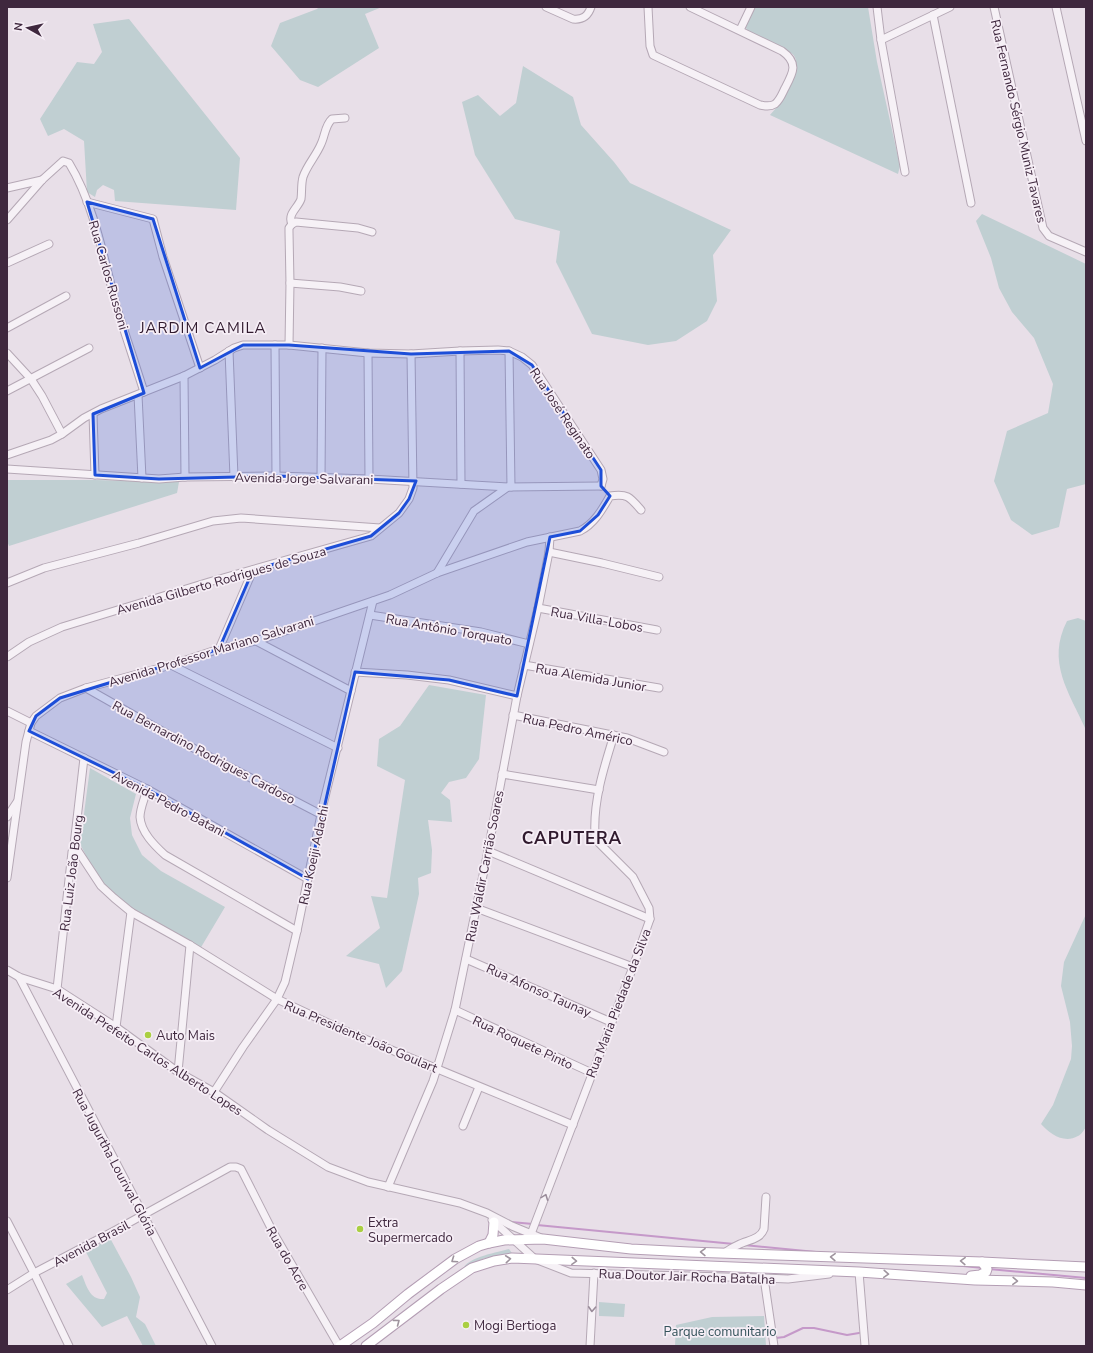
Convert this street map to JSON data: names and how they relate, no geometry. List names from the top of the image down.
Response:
{
  "streets": {
    "street": [
      "Rua Fernando Sérgio Muniz Tavares",
      "Rua Carlos Russoni",
      "Rua José Reginato",
      "Avenida Jorge Salvarani",
      "Avenida Gilberto Rodrigues de Souza",
      "Rua Villa-Lobos",
      "Rua Antônio Torquato",
      "Avenida Professor Mariano Salvarani",
      "Rua Alemida Junior",
      "Rua Pedro Américo",
      "Rua Bernardino Rodrigues Cardoso",
      "Avenida Pedro Batani",
      "Rua Koeiji Adachi",
      "Rua Waldir Carrião Soares",
      "Rua Luiz João Bourg",
      "Rua Afonso Taunay",
      "Rua Maria Piedade da Silva",
      "Rua Presidente João Goulart",
      "Rua Roquete Pinto",
      "Avenida Prefeito Carlos Alberto Lopes",
      "Rua Jugurtha Lourival Glória",
      "Avenida Brasil",
      "Rua do Acre",
      "Rua Doutor Jair Rocha Batalha"
    ]
  },
  "crossings": [
    ["Rua Carlos Russoni", "Rua José Reginato"],
    ["Rua Carlos Russoni", "Avenida Jorge Salvarani"],
    ["Rua José Reginato", "Avenida Jorge Salvarani"],
    ["Rua José Reginato", "Avenida Gilberto Rodrigues de Souza"],
    ["Avenida Jorge Salvarani", "Avenida Gilberto Rodrigues de Souza"],
    ["Rua Villa-Lobos", "Rua Waldir Carrião Soares"],
    ["Rua Antônio Torquato", "Rua Koeiji Adachi"],
    ["Rua Antônio Torquato", "Rua Waldir Carrião Soares"],
    ["Avenida Professor Mariano Salvarani", "Rua Bernardino Rodrigues Cardoso"],
    ["Avenida Professor Mariano Salvarani", "Rua Koeiji Adachi"],
    ["Avenida Professor Mariano Salvarani", "Rua Waldir Carrião Soares"],
    ["Rua Alemida Junior", "Rua Waldir Carrião Soares"],
    ["Rua Pedro Américo", "Rua Waldir Carrião Soares"],
    ["Rua Pedro Américo", "Rua Maria Piedade da Silva"],
    ["Rua Bernardino Rodrigues Cardoso", "Rua Koeiji Adachi"],
    ["Avenida Pedro Batani", "Rua Koeiji Adachi"],
    ["Avenida Pedro Batani", "Rua Luiz João Bourg"],
    ["Rua Koeiji Adachi", "Rua Presidente João Goulart"],
    ["Rua Koeiji Adachi", "Avenida Prefeito Carlos Alberto Lopes"],
    ["Rua Waldir Carrião Soares", "Rua Afonso Taunay"],
    ["Rua Waldir Carrião Soares", "Rua Presidente João Goulart"],
    ["Rua Waldir Carrião Soares", "Rua Roquete Pinto"],
    ["Rua Waldir Carrião Soares", "Avenida Prefeito Carlos Alberto Lopes"],
    ["Rua Luiz João Bourg", "Rua Presidente João Goulart"],
    ["Rua Luiz João Bourg", "Avenida Prefeito Carlos Alberto Lopes"],
    ["Rua Afonso Taunay", "Rua Maria Piedade da Silva"],
    ["Rua Maria Piedade da Silva", "Rua Presidente João Goulart"],
    ["Rua Maria Piedade da Silva", "Rua Roquete Pinto"],
    ["Rua Maria Piedade da Silva", "Avenida Prefeito Carlos Alberto Lopes"],
    ["Avenida Prefeito Carlos Alberto Lopes", "Rua Jugurtha Lourival Glória"],
    ["Rua Jugurtha Lourival Glória", "Avenida Brasil"],
    ["Avenida Brasil", "Rua do Acre"]
  ],
  "districts": ["JARDIM CAMILA", "CAPUTERA"],
  "parks": ["Parque comunitario"],
  "places": ["Auto Mais", "Extra Supermercado", "Mogi Bertioga"],
  "north": "left"
}
